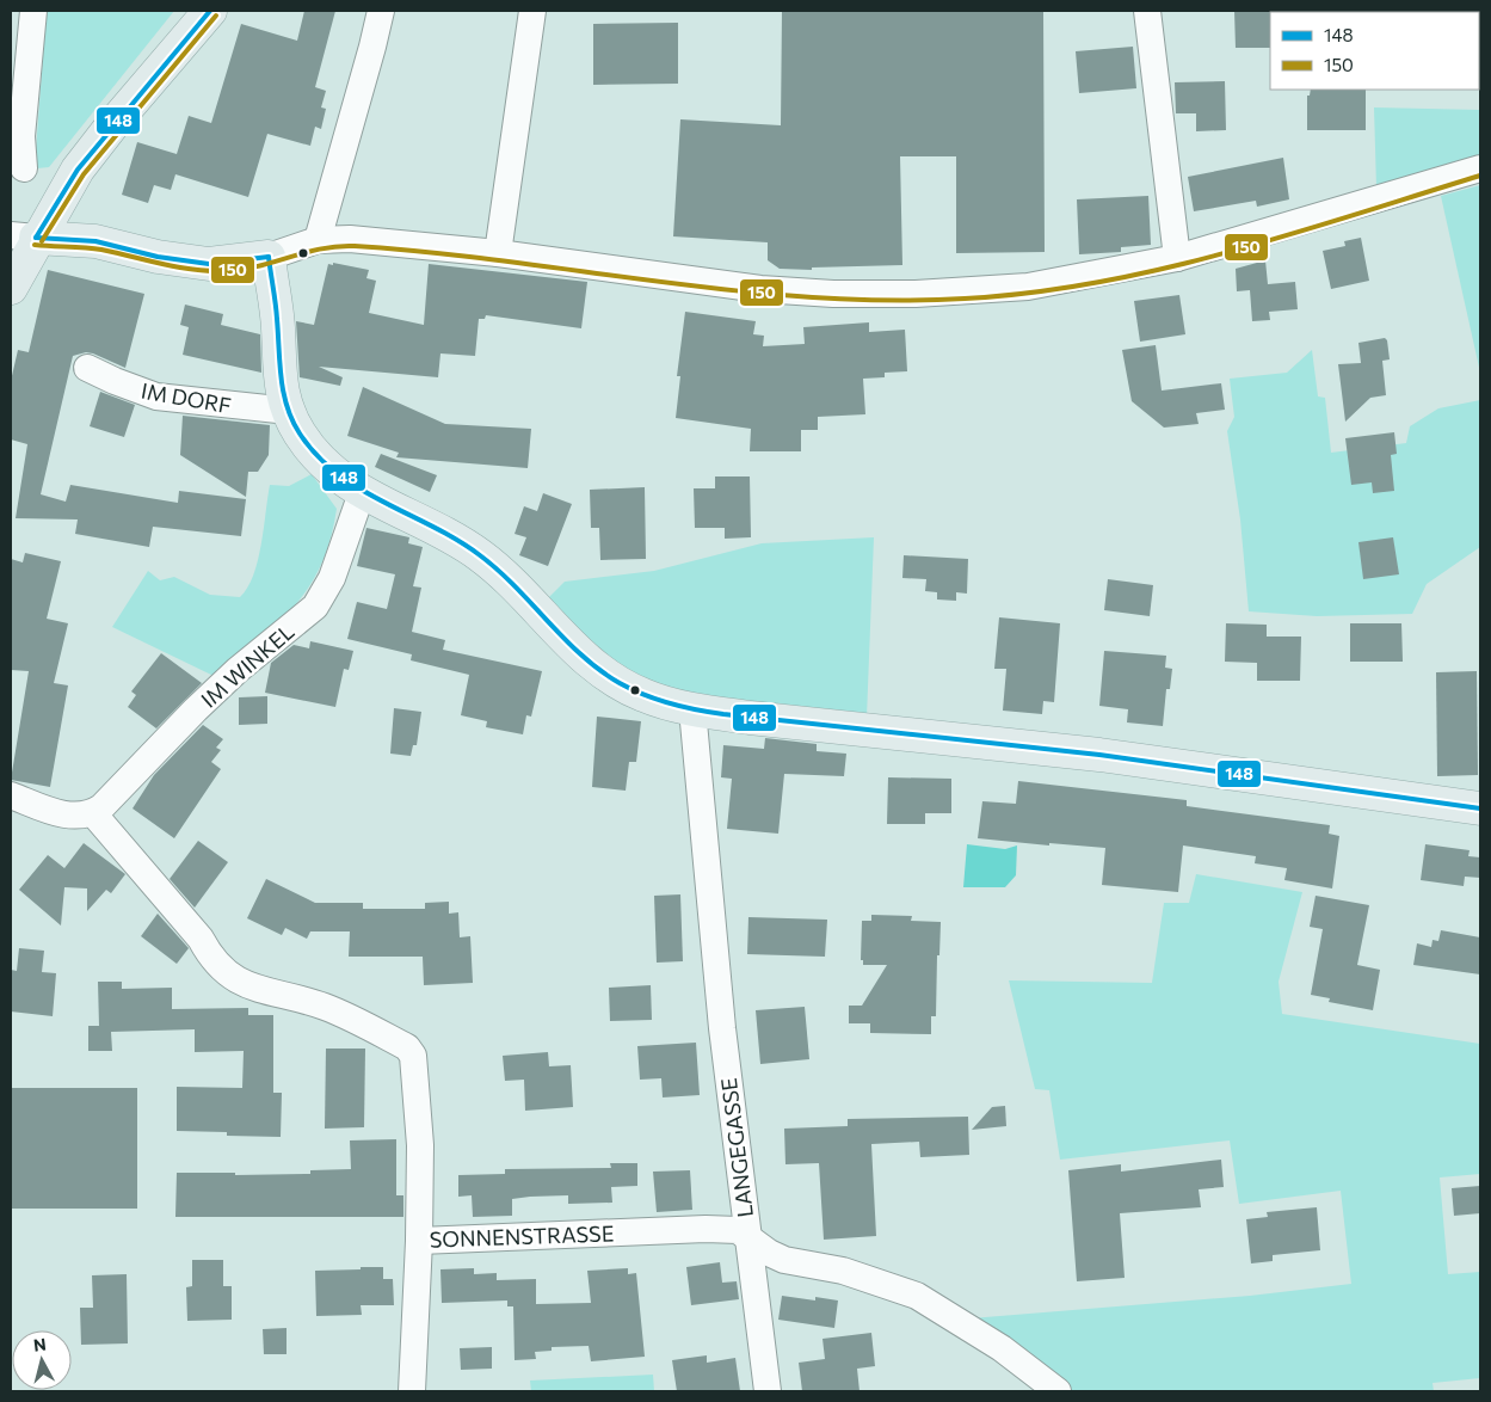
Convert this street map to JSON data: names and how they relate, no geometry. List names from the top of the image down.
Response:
{
  "streets": {
    "street": [
      "IM DORF",
      "IM WINKEL",
      "LANGEGASSE",
      "SONNENSTRASSE"
    ]
  },
  "crossings": [
    ["IM WINKEL", "SONNENSTRASSE"],
    ["LANGEGASSE", "SONNENSTRASSE"]
  ],
  "lines": ["transit line 148", "transit line 150"],
  "legend": ["148", "150"],
  "north": "top"
}
